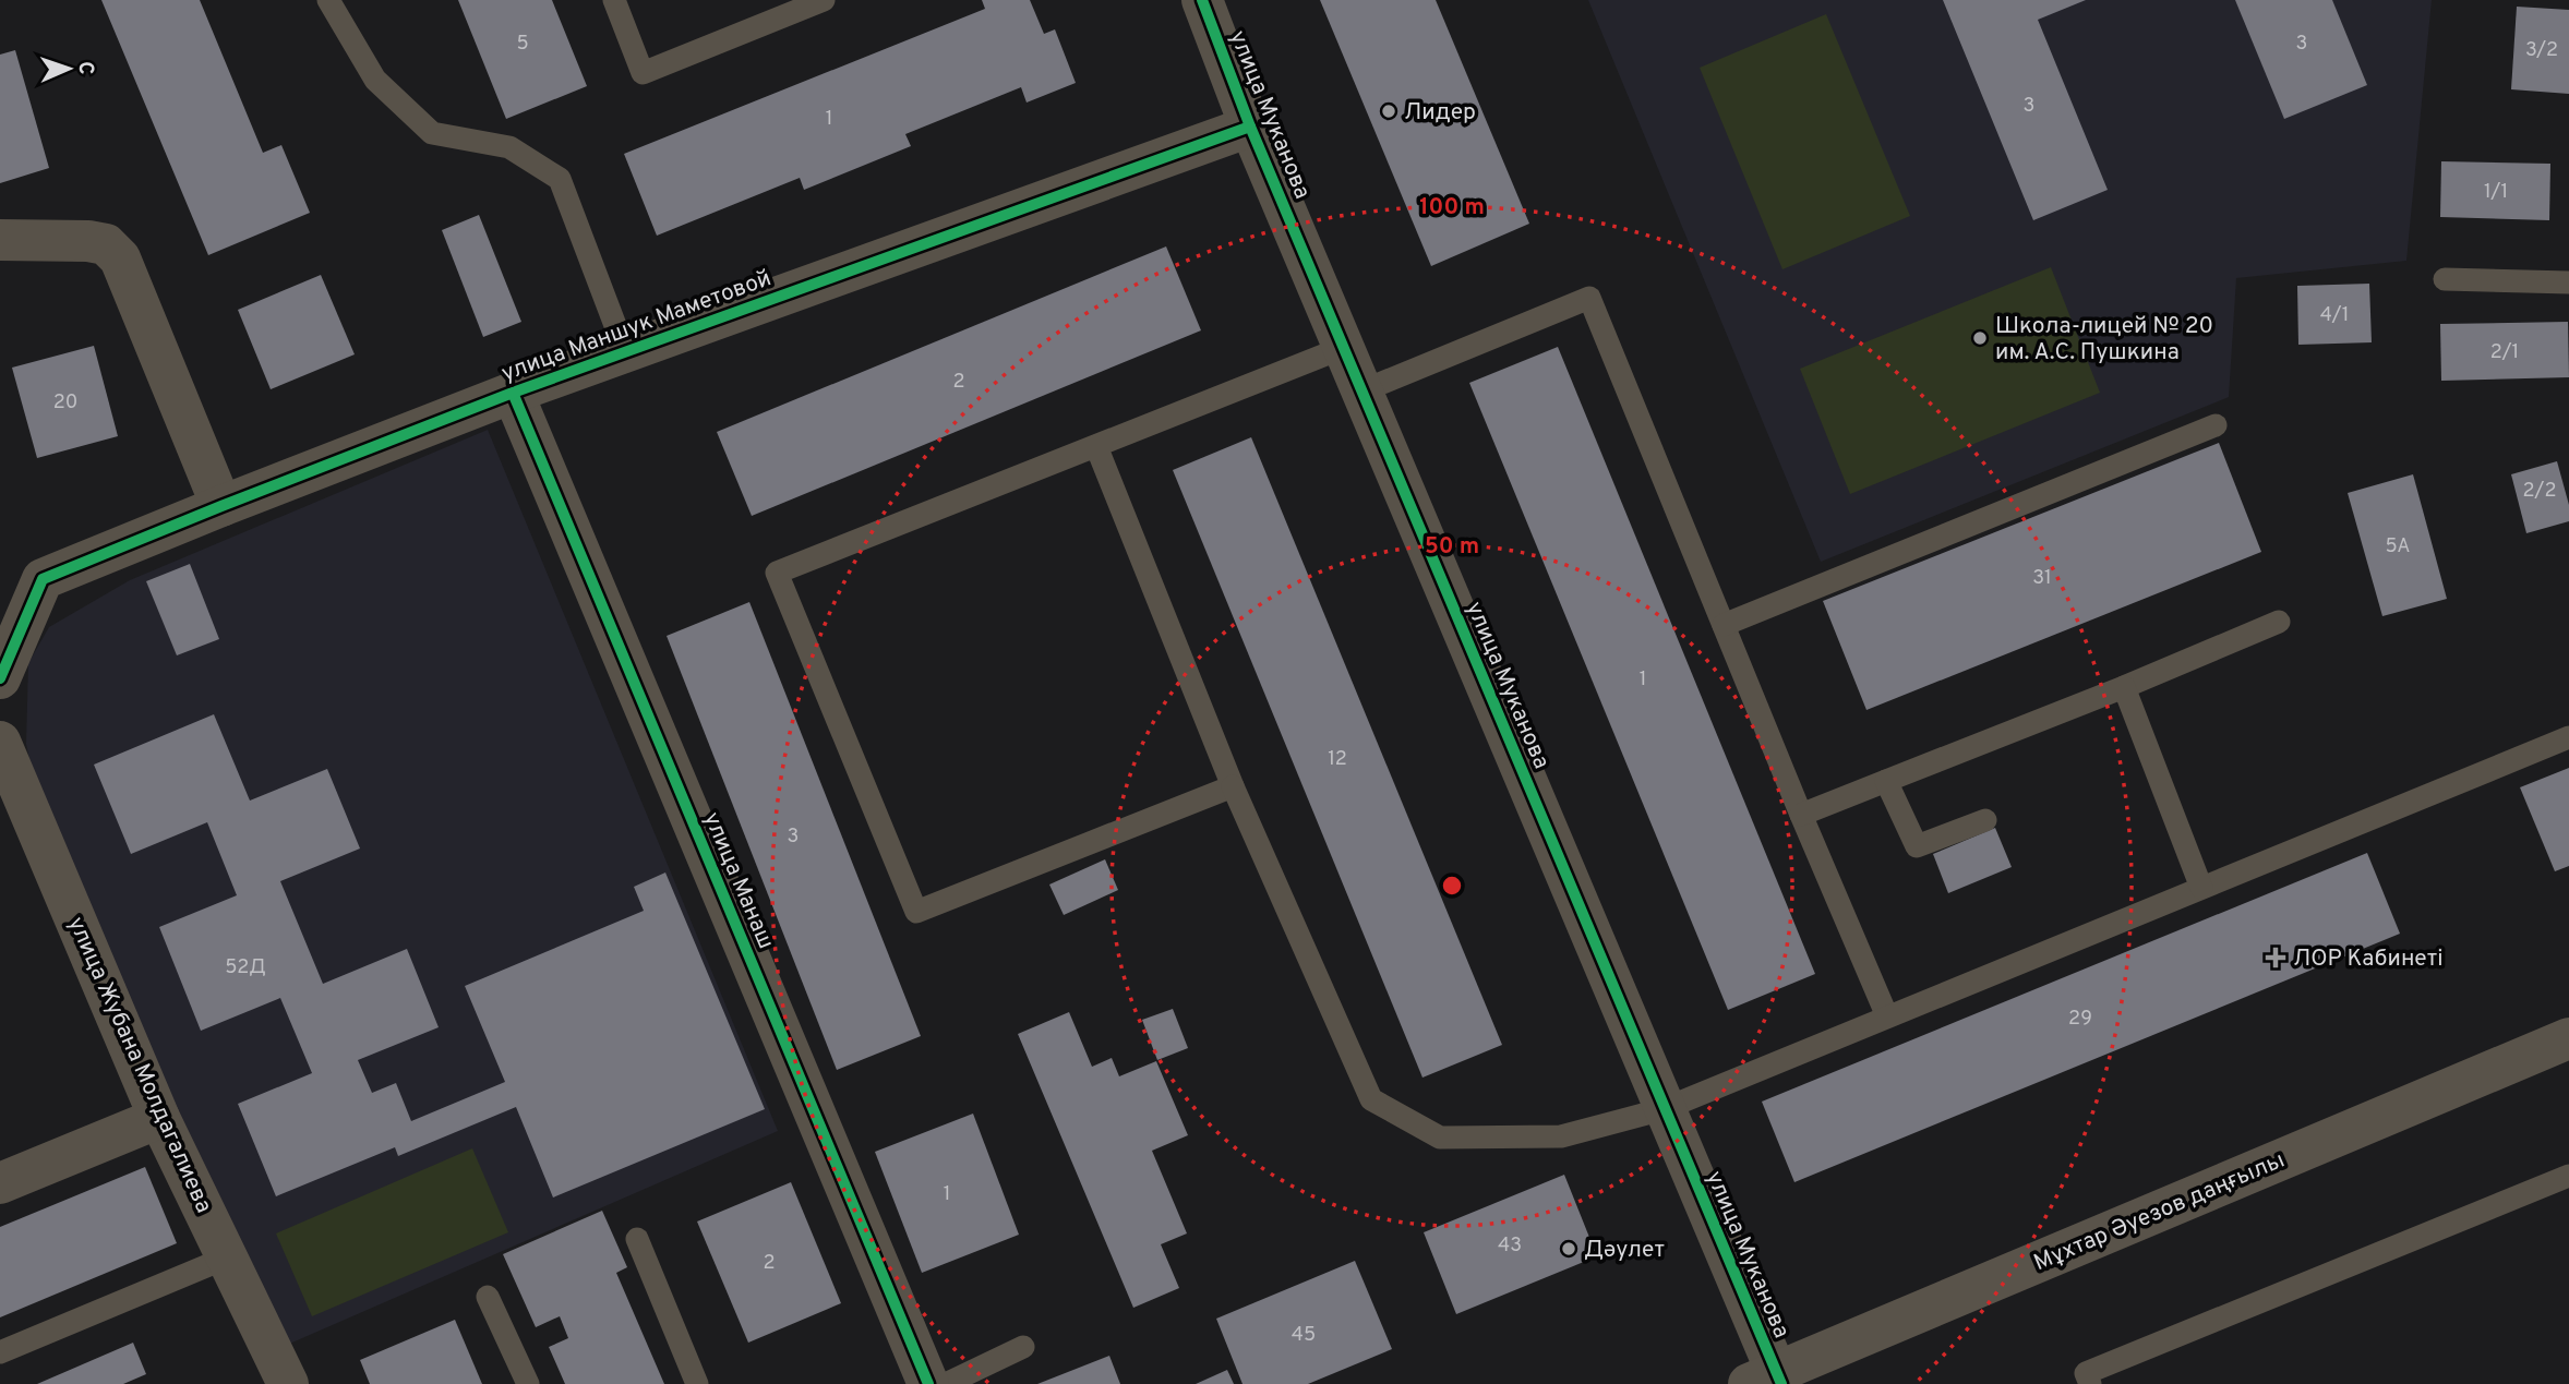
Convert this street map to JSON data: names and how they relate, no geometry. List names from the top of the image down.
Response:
{
  "streets": {
    "main road": ["Мұхтар Әуезов даңғылы"],
    "street": [
      "улица Муканова",
      "улица Маншук Маметовой",
      "улица Манаш",
      "улица Жубана Молдагалиева"
    ]
  },
  "crossings": [
    ["улица Муканова", "улица Маншук Маметовой"],
    ["улица Муканова", "Мұхтар Әуезов даңғылы"],
    ["улица Маншук Маметовой", "улица Манаш"]
  ],
  "places": {
    "other": ["Лидер", "Школа-лицей № 20 им. А.С. Пушкина", "Дәулет"],
    "health": ["ЛОР Кабинетi"]
  },
  "house_numbers": [
    "5",
    "3",
    "3/2",
    "3",
    "1",
    "1/1",
    "4/1",
    "2/1",
    "2",
    "20",
    "2/2",
    "5А",
    "31",
    "1",
    "12",
    "3",
    "52Д",
    "29",
    "1",
    "43",
    "2",
    "45"
  ],
  "north": "right",
  "rings": ["100 m", "50 m"]
}
